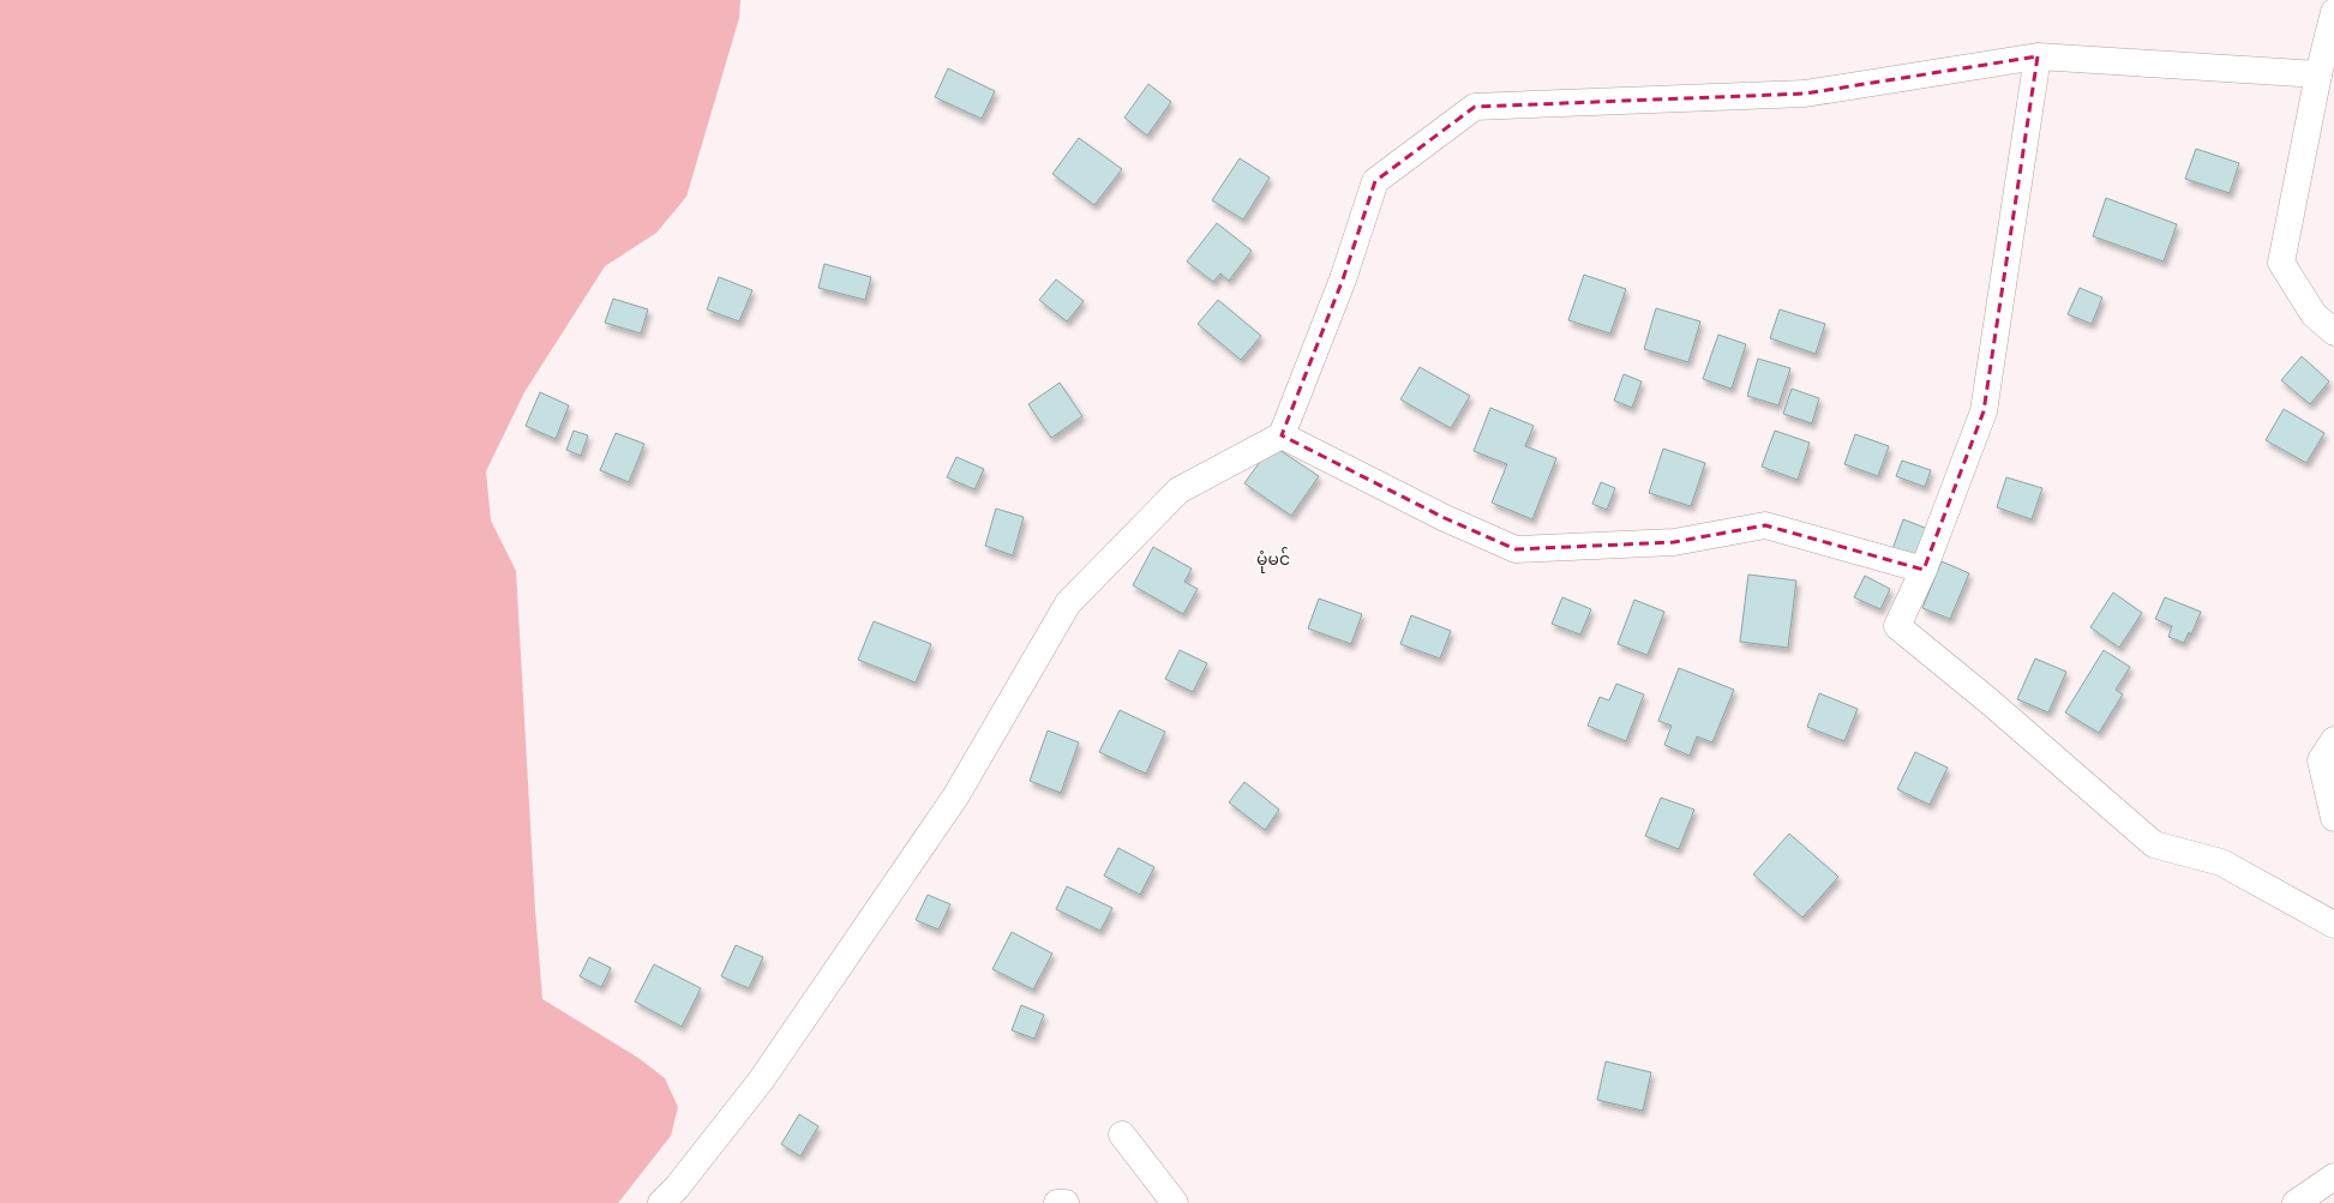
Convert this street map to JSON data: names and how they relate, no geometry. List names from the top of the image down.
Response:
{
  "districts": ["မုံမင်"]
}
